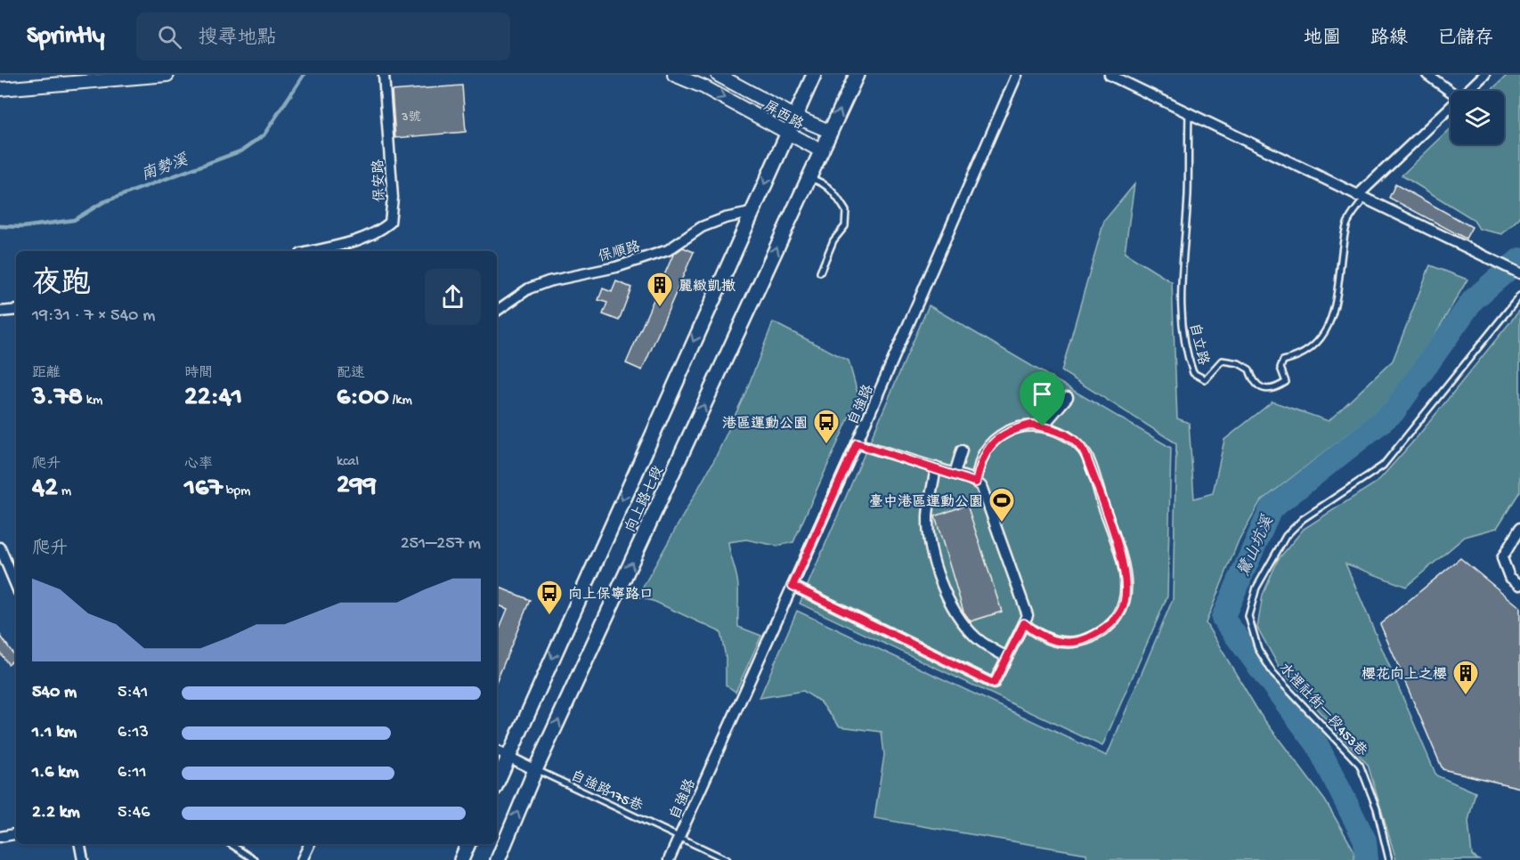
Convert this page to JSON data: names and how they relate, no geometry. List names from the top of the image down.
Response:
{
  "streets": {
    "main road": ["向上路七段"],
    "street": [
      "屏西路",
      "保安路",
      "保順路",
      "自立路",
      "自強路"
    ],
    "lane": ["水裡社街一段453巷", "自強路175巷"]
  },
  "crossings": [
    ["屏西路", "向上路七段"],
    ["保順路", "向上路七段"],
    ["自強路", "自強路175巷"],
    ["向上路七段", "自強路175巷"]
  ],
  "water": ["南勢溪", "鷺山坑溪"],
  "places": {
    "building": ["麗緻凱撒", "櫻花向上之櫻"],
    "bus stop": ["港區運動公園", "向上保寧路口"],
    "sports": ["臺中港區運動公園"]
  },
  "house_numbers": ["3號"],
  "page": {
    "header": "Sprintly",
    "search": "搜尋地點",
    "nav": ["地圖", "路線", "已儲存"],
    "heading": ["夜跑", "19:31 · 7 × 540 m"],
    "stats": [
      ["距離", "3.78 km"],
      ["時間", "22:41"],
      ["配速", "6:00 /km"],
      ["爬升", "42 m"],
      ["心率", "167 bpm"],
      ["kcal", "299"]
    ],
    "chart": ["爬升", "251–257 m"],
    "list": [
      {
        "name": "540 m",
        "note": "5:41"
      },
      {
        "name": "1.1 km",
        "note": "6:13"
      },
      {
        "name": "1.6 km",
        "note": "6:11"
      },
      {
        "name": "2.2 km",
        "note": "5:46"
      }
    ]
  }
}
